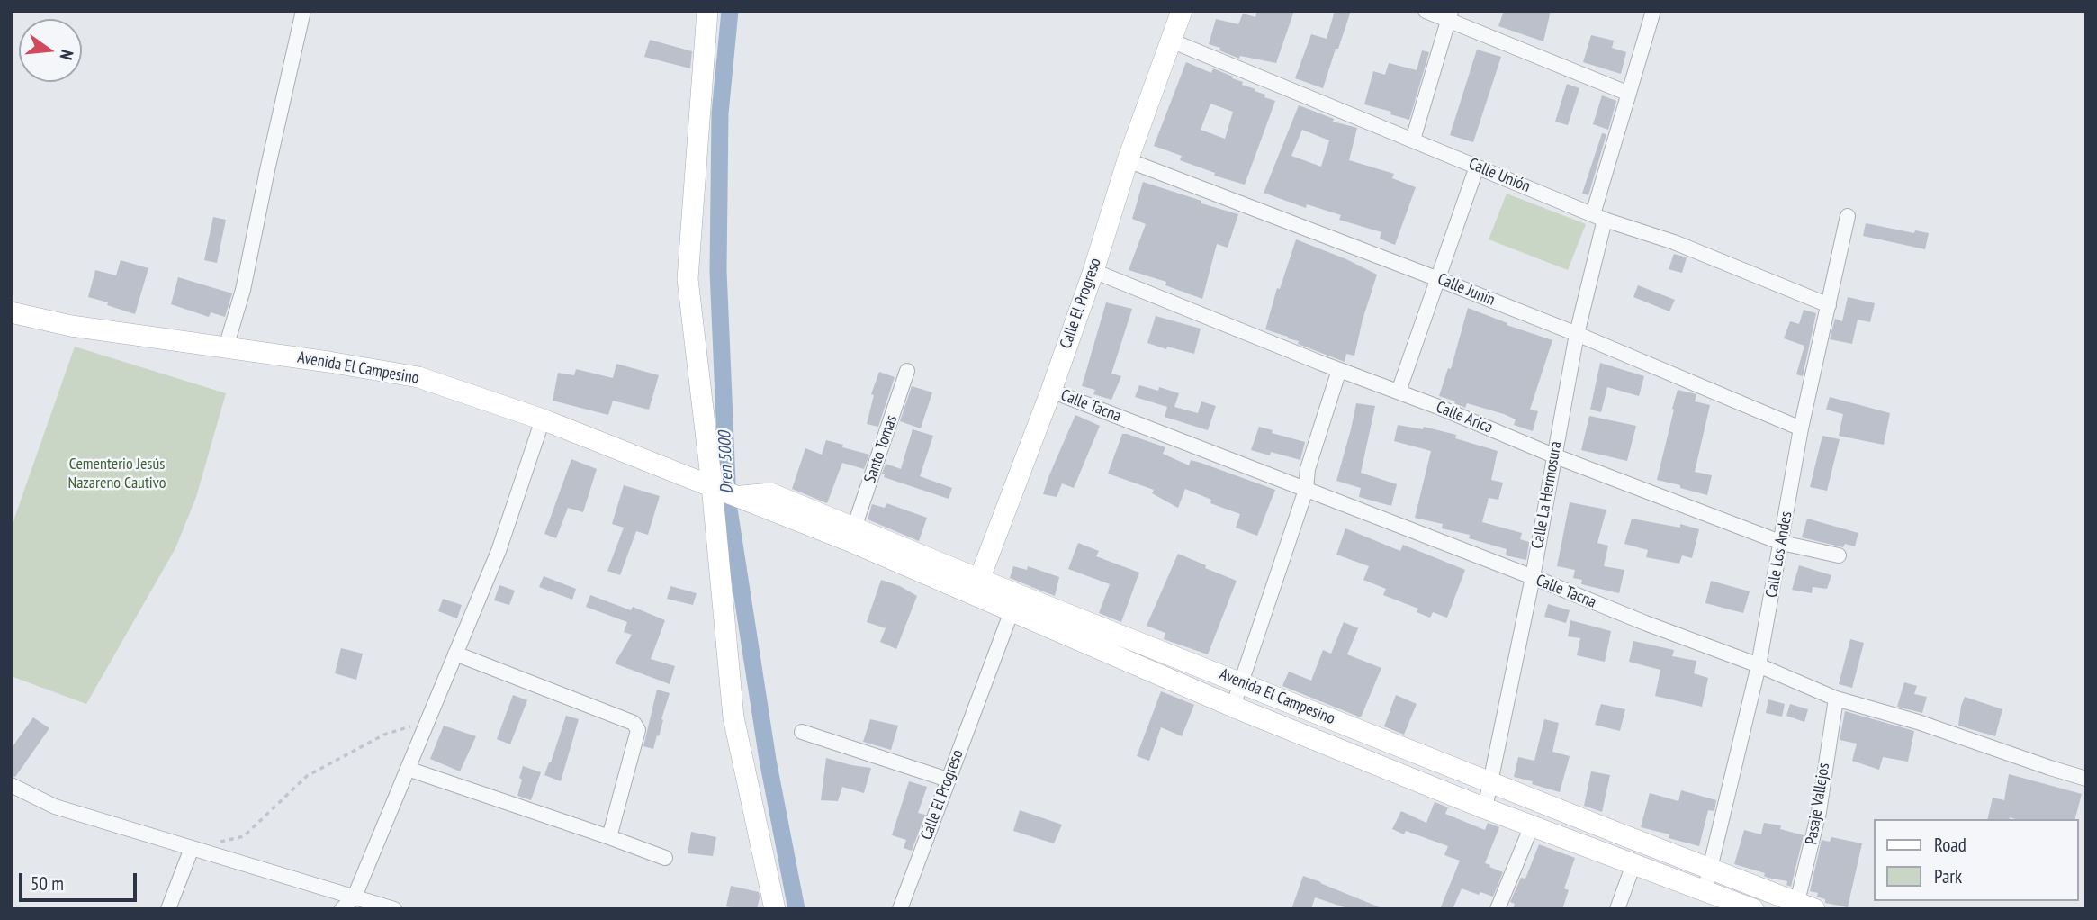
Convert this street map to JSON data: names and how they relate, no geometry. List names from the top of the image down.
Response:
{
  "streets": {
    "street": [
      "Calle Unión",
      "Calle Junín",
      "Calle El Progreso",
      "Avenida El Campesino",
      "Calle Tacna",
      "Calle Arica",
      "Santo Tomas",
      "Calle La Hermosura",
      "Calle Los Andes",
      "Pasaje Vallejos"
    ]
  },
  "crossings": [
    ["Calle Unión", "Calle El Progreso"],
    ["Calle Unión", "Calle La Hermosura"],
    ["Calle Unión", "Calle Los Andes"],
    ["Calle Junín", "Calle El Progreso"],
    ["Calle Junín", "Calle La Hermosura"],
    ["Calle Junín", "Calle Los Andes"],
    ["Calle El Progreso", "Avenida El Campesino"],
    ["Calle El Progreso", "Calle Tacna"],
    ["Calle El Progreso", "Calle Arica"],
    ["Avenida El Campesino", "Santo Tomas"],
    ["Avenida El Campesino", "Calle La Hermosura"],
    ["Avenida El Campesino", "Calle Los Andes"],
    ["Avenida El Campesino", "Pasaje Vallejos"],
    ["Calle Tacna", "Calle La Hermosura"],
    ["Calle Tacna", "Calle Los Andes"],
    ["Calle Tacna", "Pasaje Vallejos"],
    ["Calle Arica", "Calle La Hermosura"],
    ["Calle Arica", "Calle Los Andes"]
  ],
  "water": ["Dren 5000"],
  "parks": ["Cementerio Jesús Nazareno Cautivo"],
  "legend": ["Road", "Park"],
  "scale_bar": "50 m",
  "north": "right"
}
